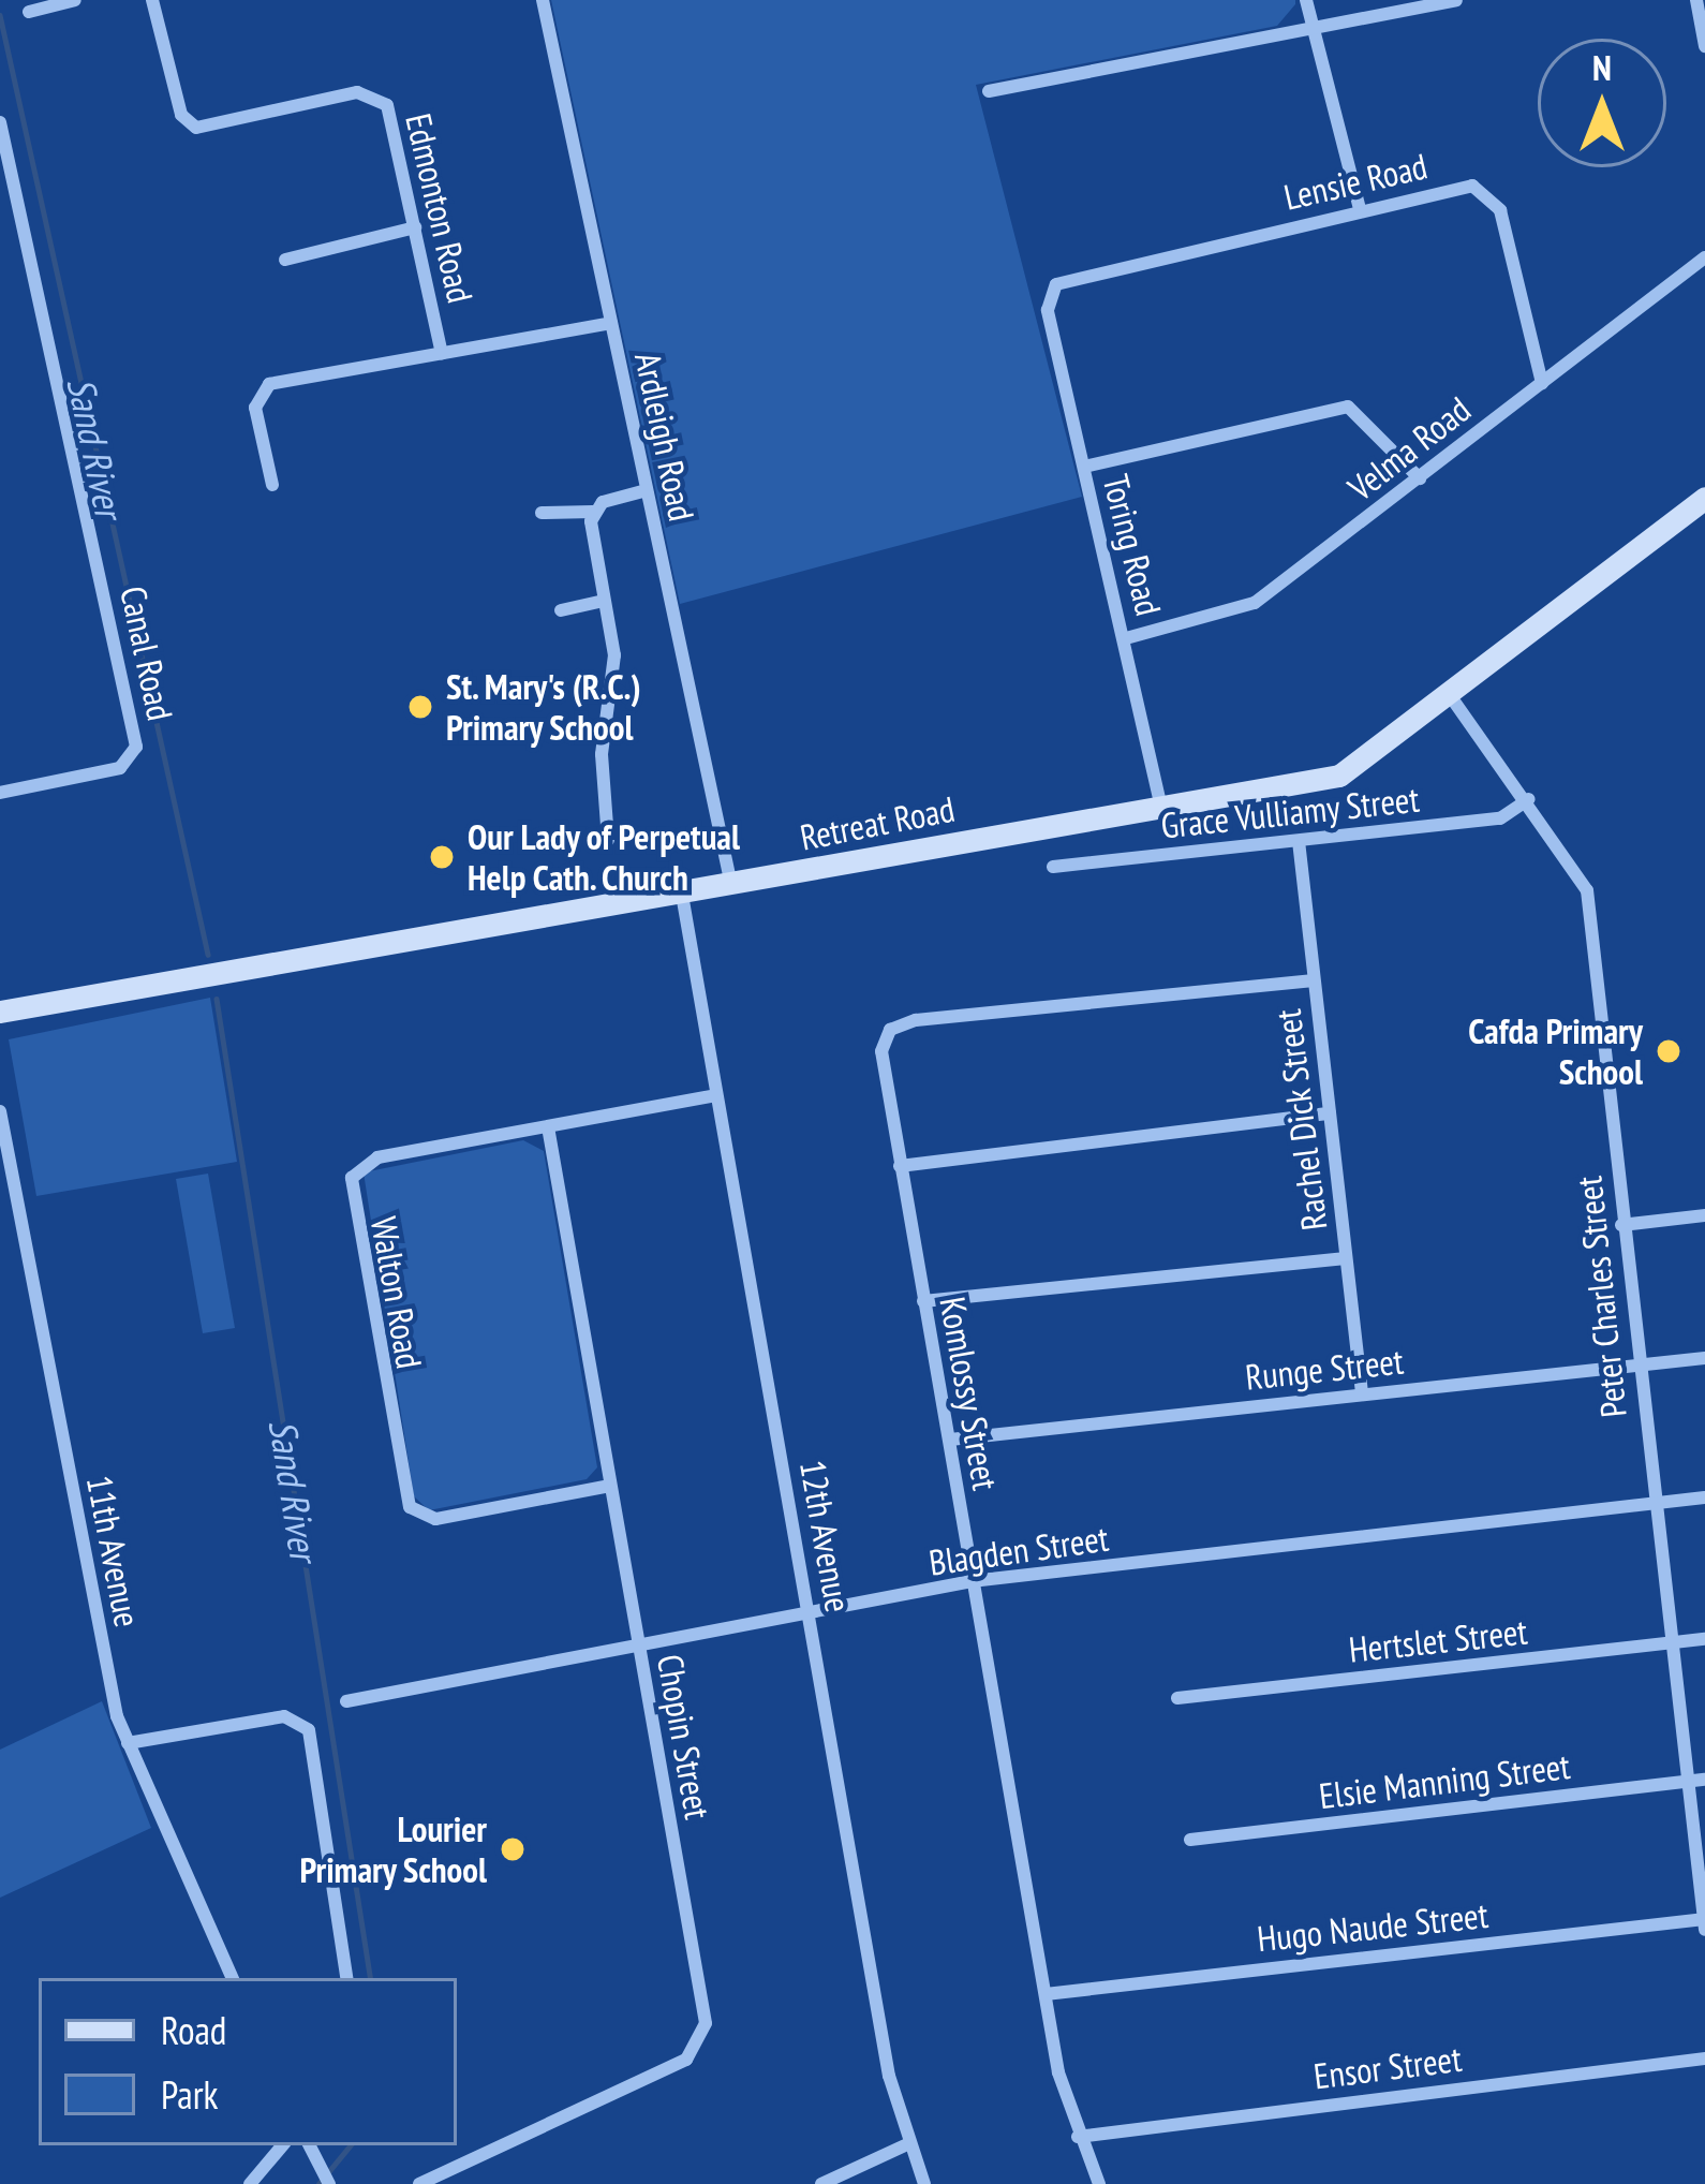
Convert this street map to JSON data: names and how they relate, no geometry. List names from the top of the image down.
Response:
{
  "streets": {
    "main road": ["Retreat Road"],
    "street": [
      "Lensie Road",
      "Edmonton Road",
      "Ardleigh Road",
      "Velma Road",
      "Toring Road",
      "Canal Road",
      "Grace Vulliamy Street",
      "Rachel Dick Street",
      "Walton Road",
      "Peter Charles Street",
      "Runge Street",
      "Komlossy Street",
      "12th Avenue",
      "Blagden Street",
      "11th Avenue",
      "Hertslet Street",
      "Chopin Street",
      "Elsie Manning Street",
      "Hugo Naude Street",
      "Ensor Street"
    ]
  },
  "crossings": [
    ["Lensie Road", "Velma Road"],
    ["Lensie Road", "Toring Road"],
    ["Ardleigh Road", "Retreat Road"],
    ["Velma Road", "Toring Road"],
    ["Toring Road", "Retreat Road"],
    ["Grace Vulliamy Street", "Rachel Dick Street"],
    ["Grace Vulliamy Street", "Peter Charles Street"],
    ["Retreat Road", "Peter Charles Street"],
    ["Retreat Road", "12th Avenue"],
    ["Rachel Dick Street", "Runge Street"],
    ["Rachel Dick Street", "Komlossy Street"],
    ["Walton Road", "12th Avenue"],
    ["Walton Road", "Chopin Street"],
    ["Peter Charles Street", "Runge Street"],
    ["Peter Charles Street", "Blagden Street"],
    ["Peter Charles Street", "Hertslet Street"],
    ["Peter Charles Street", "Elsie Manning Street"],
    ["Peter Charles Street", "Hugo Naude Street"],
    ["Runge Street", "Komlossy Street"],
    ["Komlossy Street", "Blagden Street"],
    ["Komlossy Street", "Hugo Naude Street"],
    ["Komlossy Street", "Ensor Street"],
    ["12th Avenue", "Blagden Street"],
    ["Blagden Street", "Chopin Street"]
  ],
  "water": ["Sand River"],
  "places": [
    "St. Mary's (R.C.) Primary School",
    "Our Lady of Perpetual Help Cath. Church",
    "Cafda Primary School",
    "Lourier Primary School"
  ],
  "legend": ["Road", "Park"],
  "north": "top"
}
